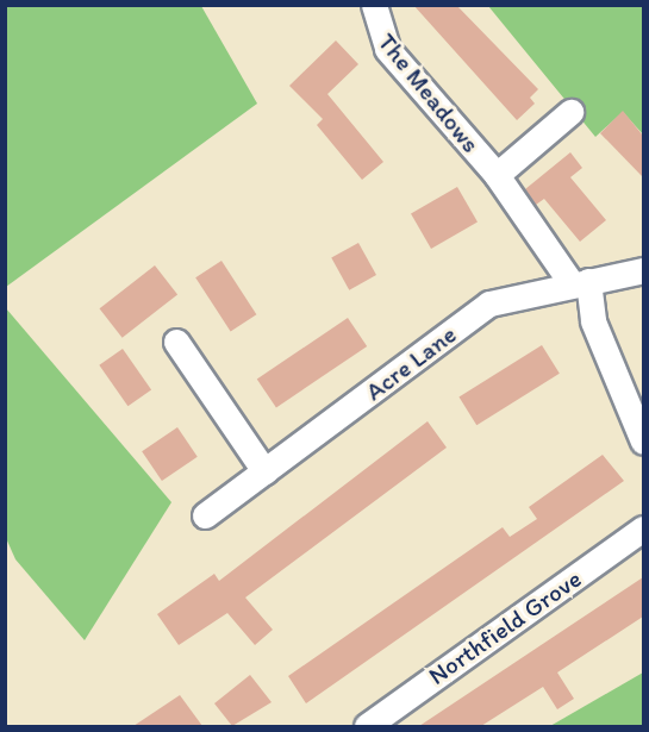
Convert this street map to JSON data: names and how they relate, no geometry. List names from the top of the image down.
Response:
{
  "streets": {
    "street": ["The Meadows", "Acre Lane", "Northfield Grove"]
  },
  "crossings": [
    ["The Meadows", "Acre Lane"]
  ]
}
